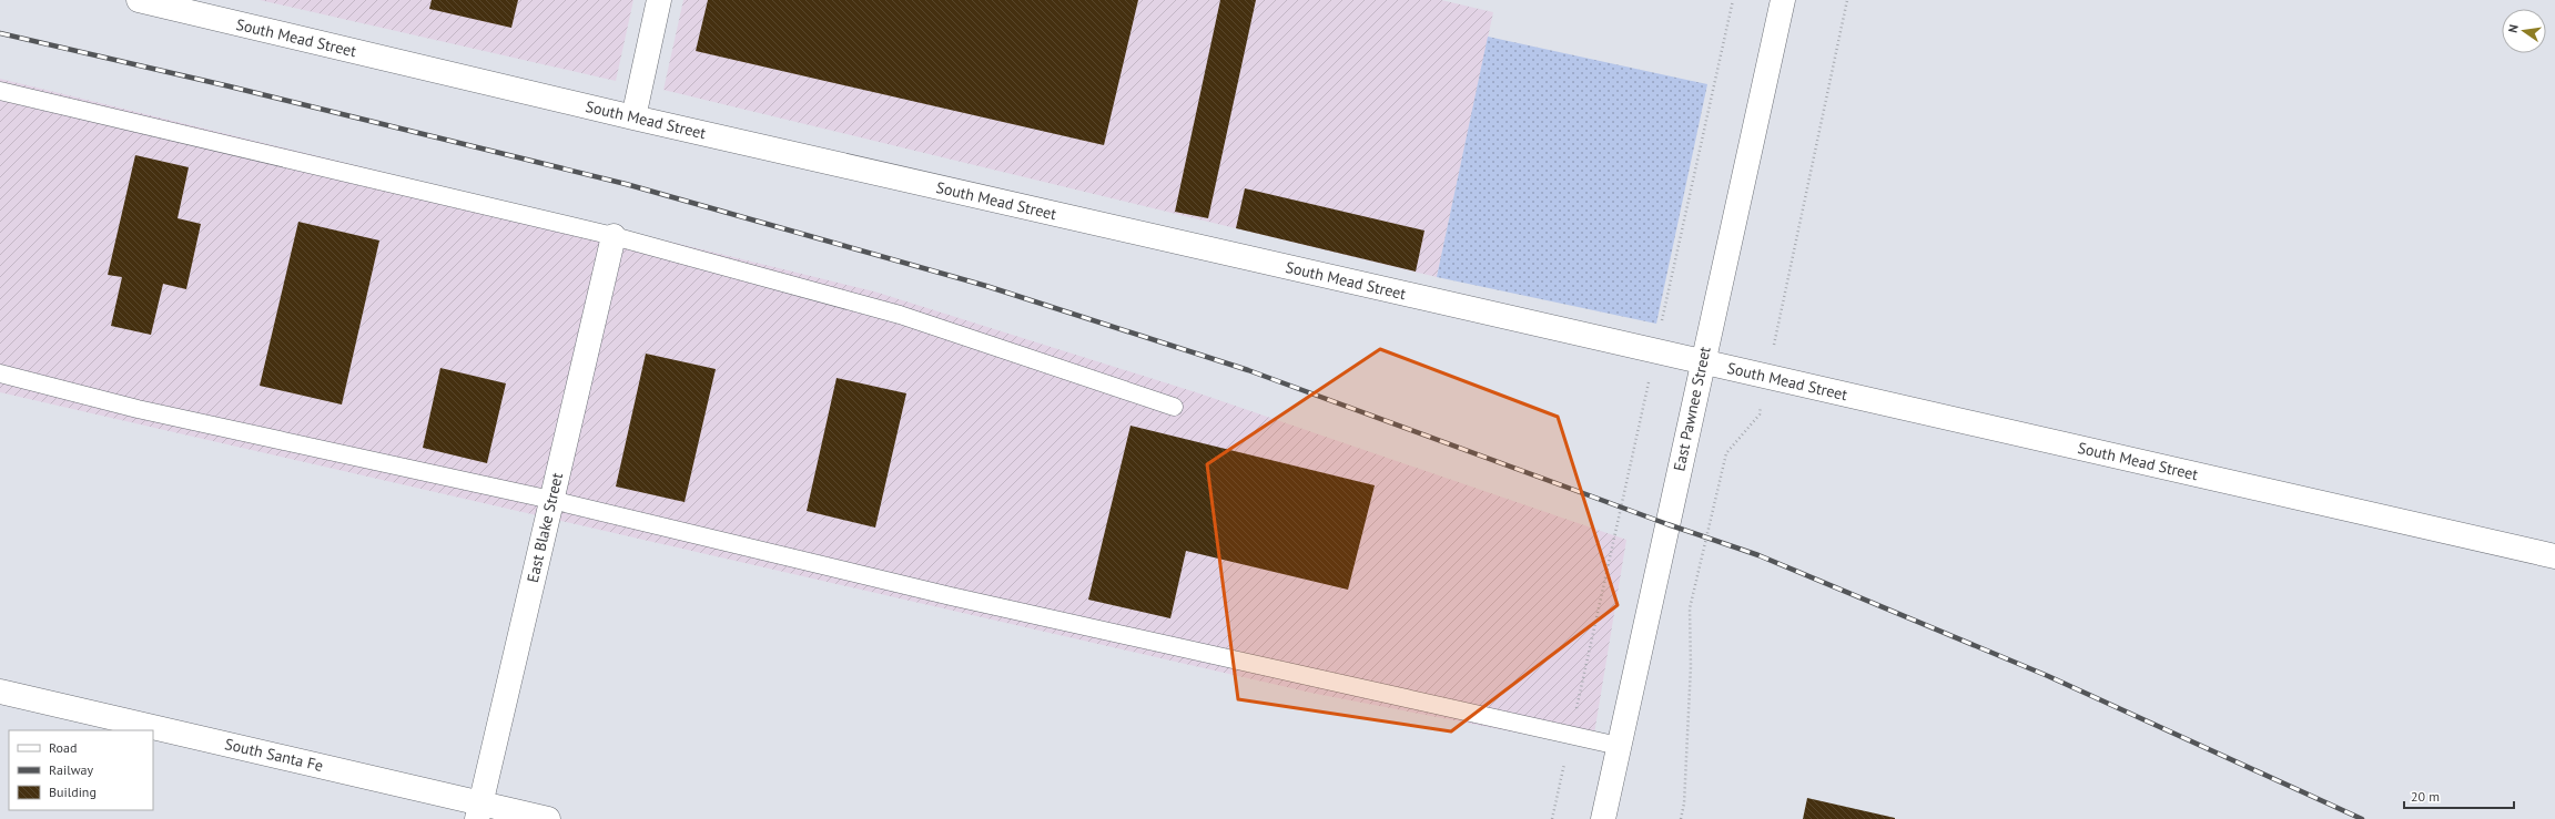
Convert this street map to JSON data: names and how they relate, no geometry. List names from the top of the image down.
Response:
{
  "streets": {
    "street": [
      "South Mead Street",
      "East Pawnee Street",
      "East Blake Street",
      "South Santa Fe"
    ]
  },
  "crossings": [
    ["South Mead Street", "East Pawnee Street"],
    ["East Blake Street", "South Santa Fe"]
  ],
  "legend": ["Road", "Railway", "Building"],
  "scale_bar": "20 m",
  "north": "left"
}
